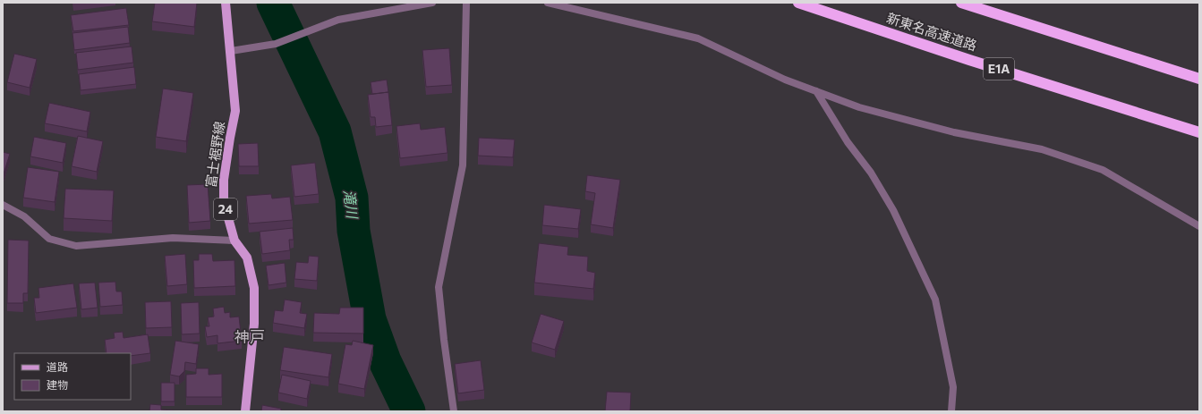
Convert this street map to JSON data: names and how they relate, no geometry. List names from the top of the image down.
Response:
{
  "streets": {
    "highway": ["新東名高速道路", "E1A"],
    "main road": ["富士裾野線", "24"]
  },
  "districts": ["神戸"],
  "water": ["滝川"],
  "legend": ["道路", "建物"]
}
